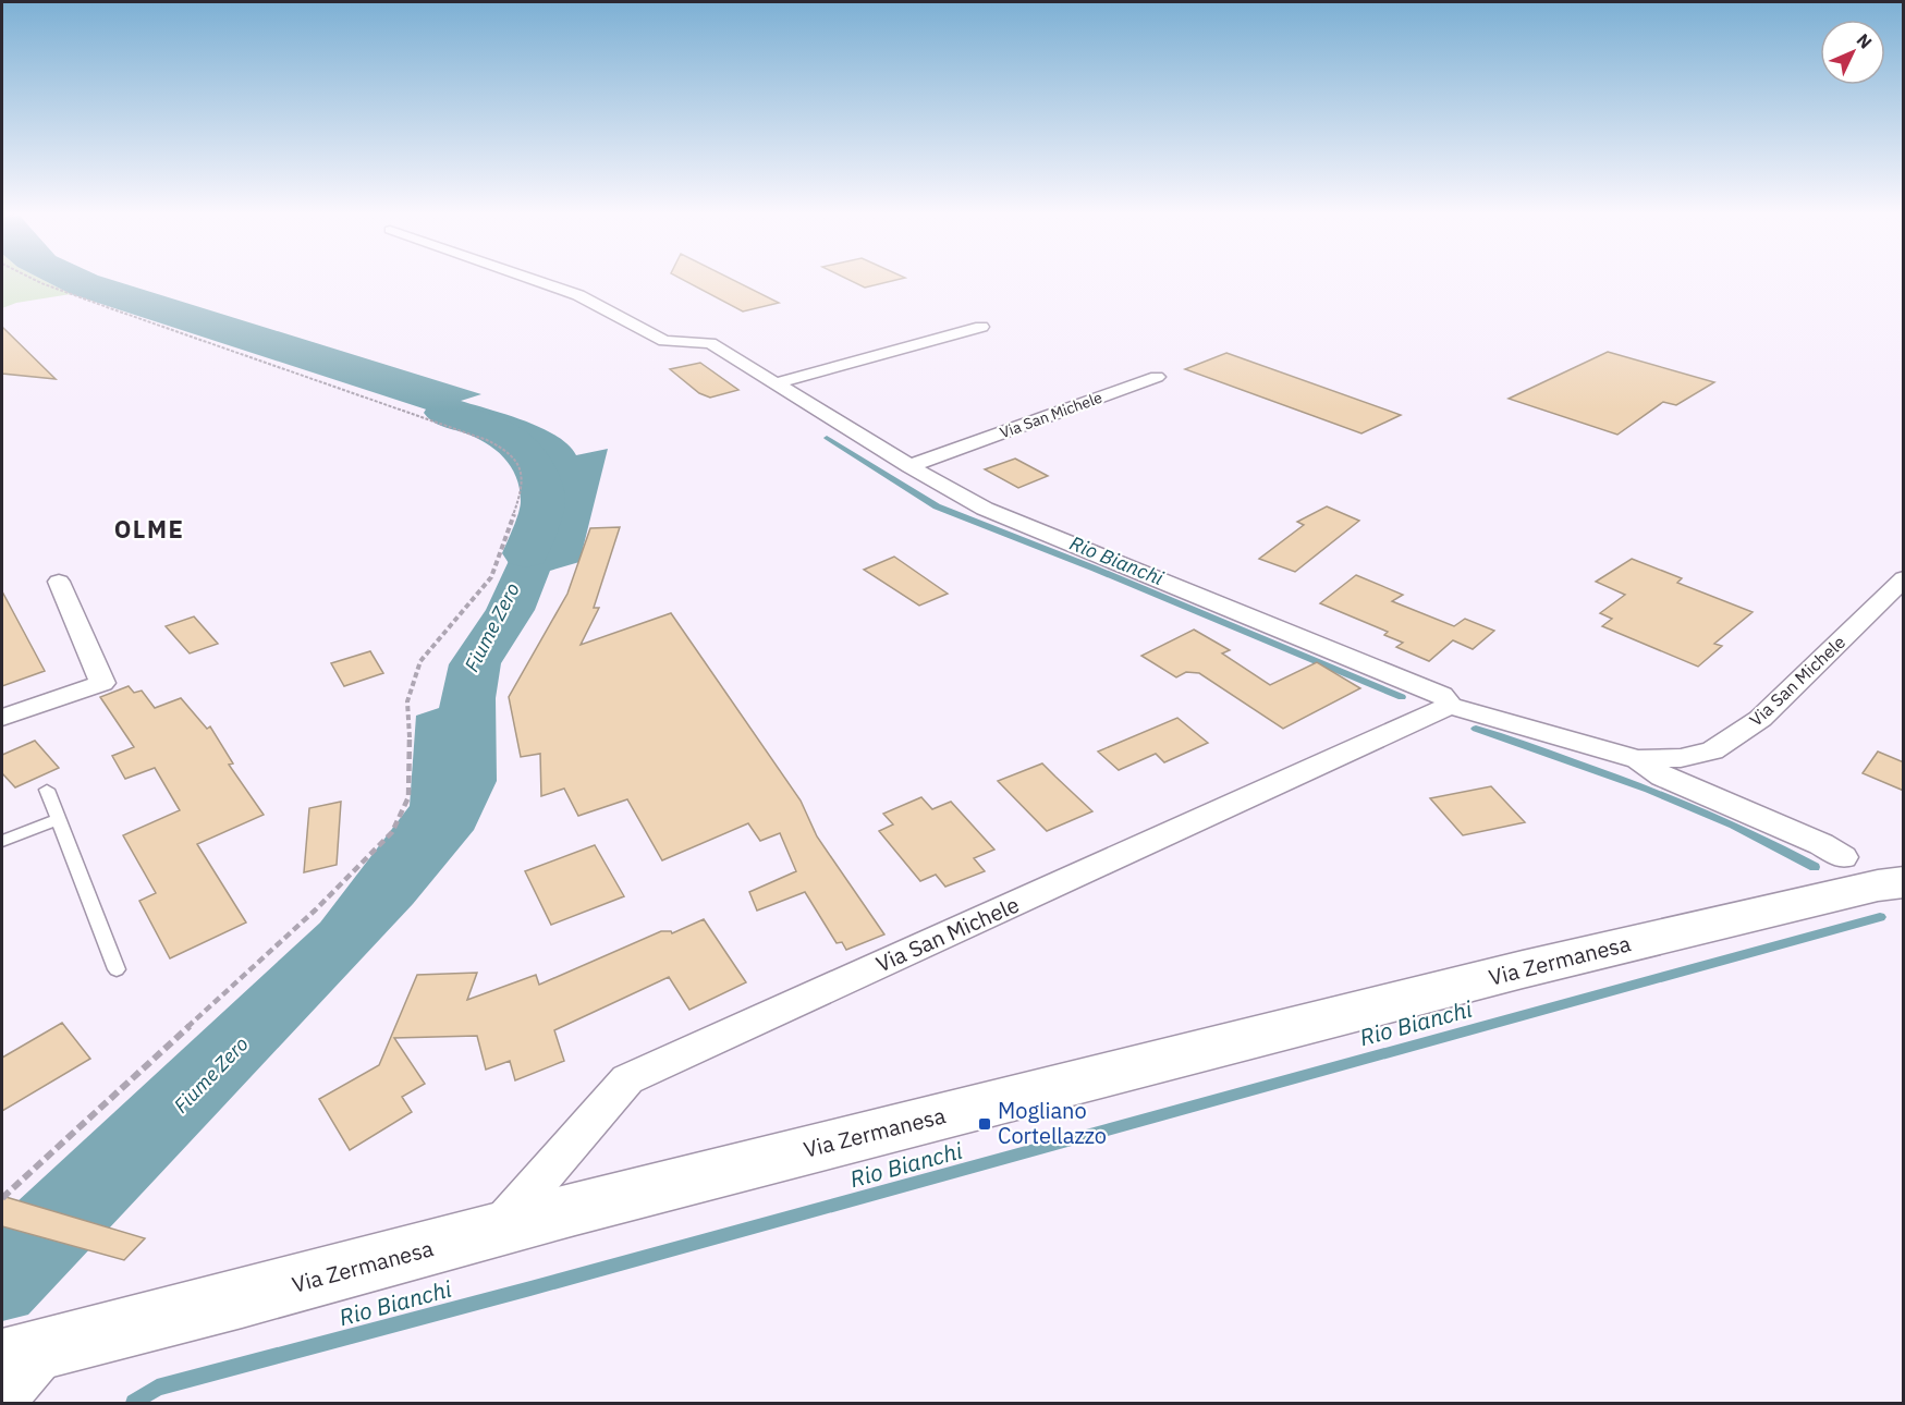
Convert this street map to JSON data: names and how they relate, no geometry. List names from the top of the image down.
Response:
{
  "streets": {
    "main road": ["Via Zermanesa"],
    "street": ["Via San Michele"]
  },
  "crossings": [
    ["Via San Michele", "Via Zermanesa"]
  ],
  "districts": ["OLME"],
  "water": ["Rio Bianchi", "Fiume Zero"],
  "places": {
    "transit": ["Mogliano Cortellazzo"]
  },
  "north": "top right"
}
